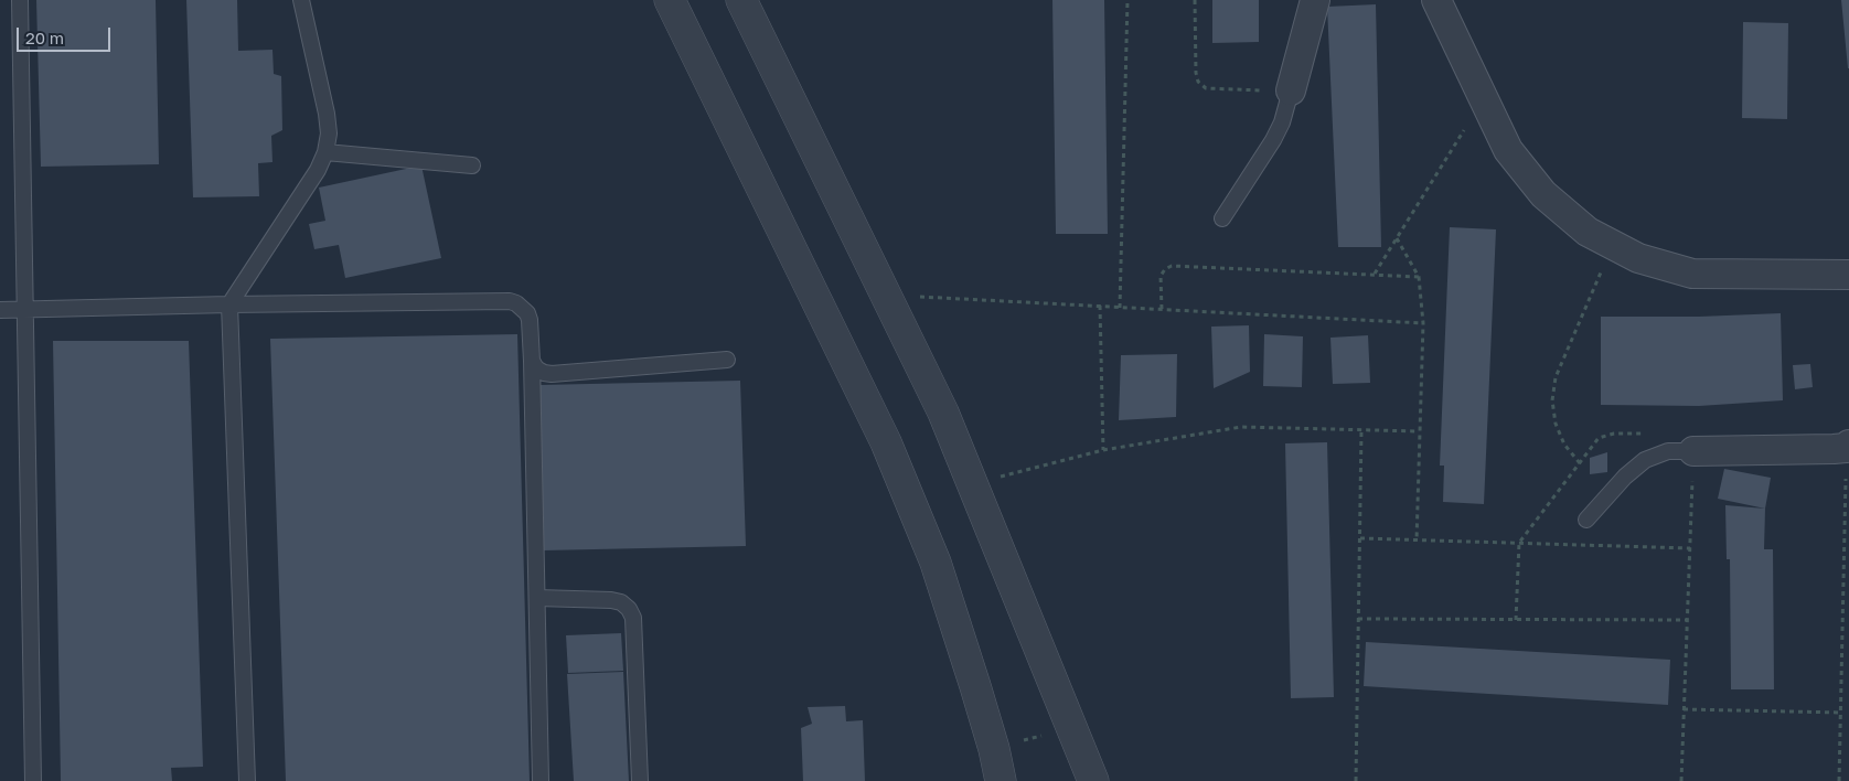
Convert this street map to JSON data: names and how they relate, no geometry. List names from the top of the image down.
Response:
{
  "scale_bar": "20 m"
}
